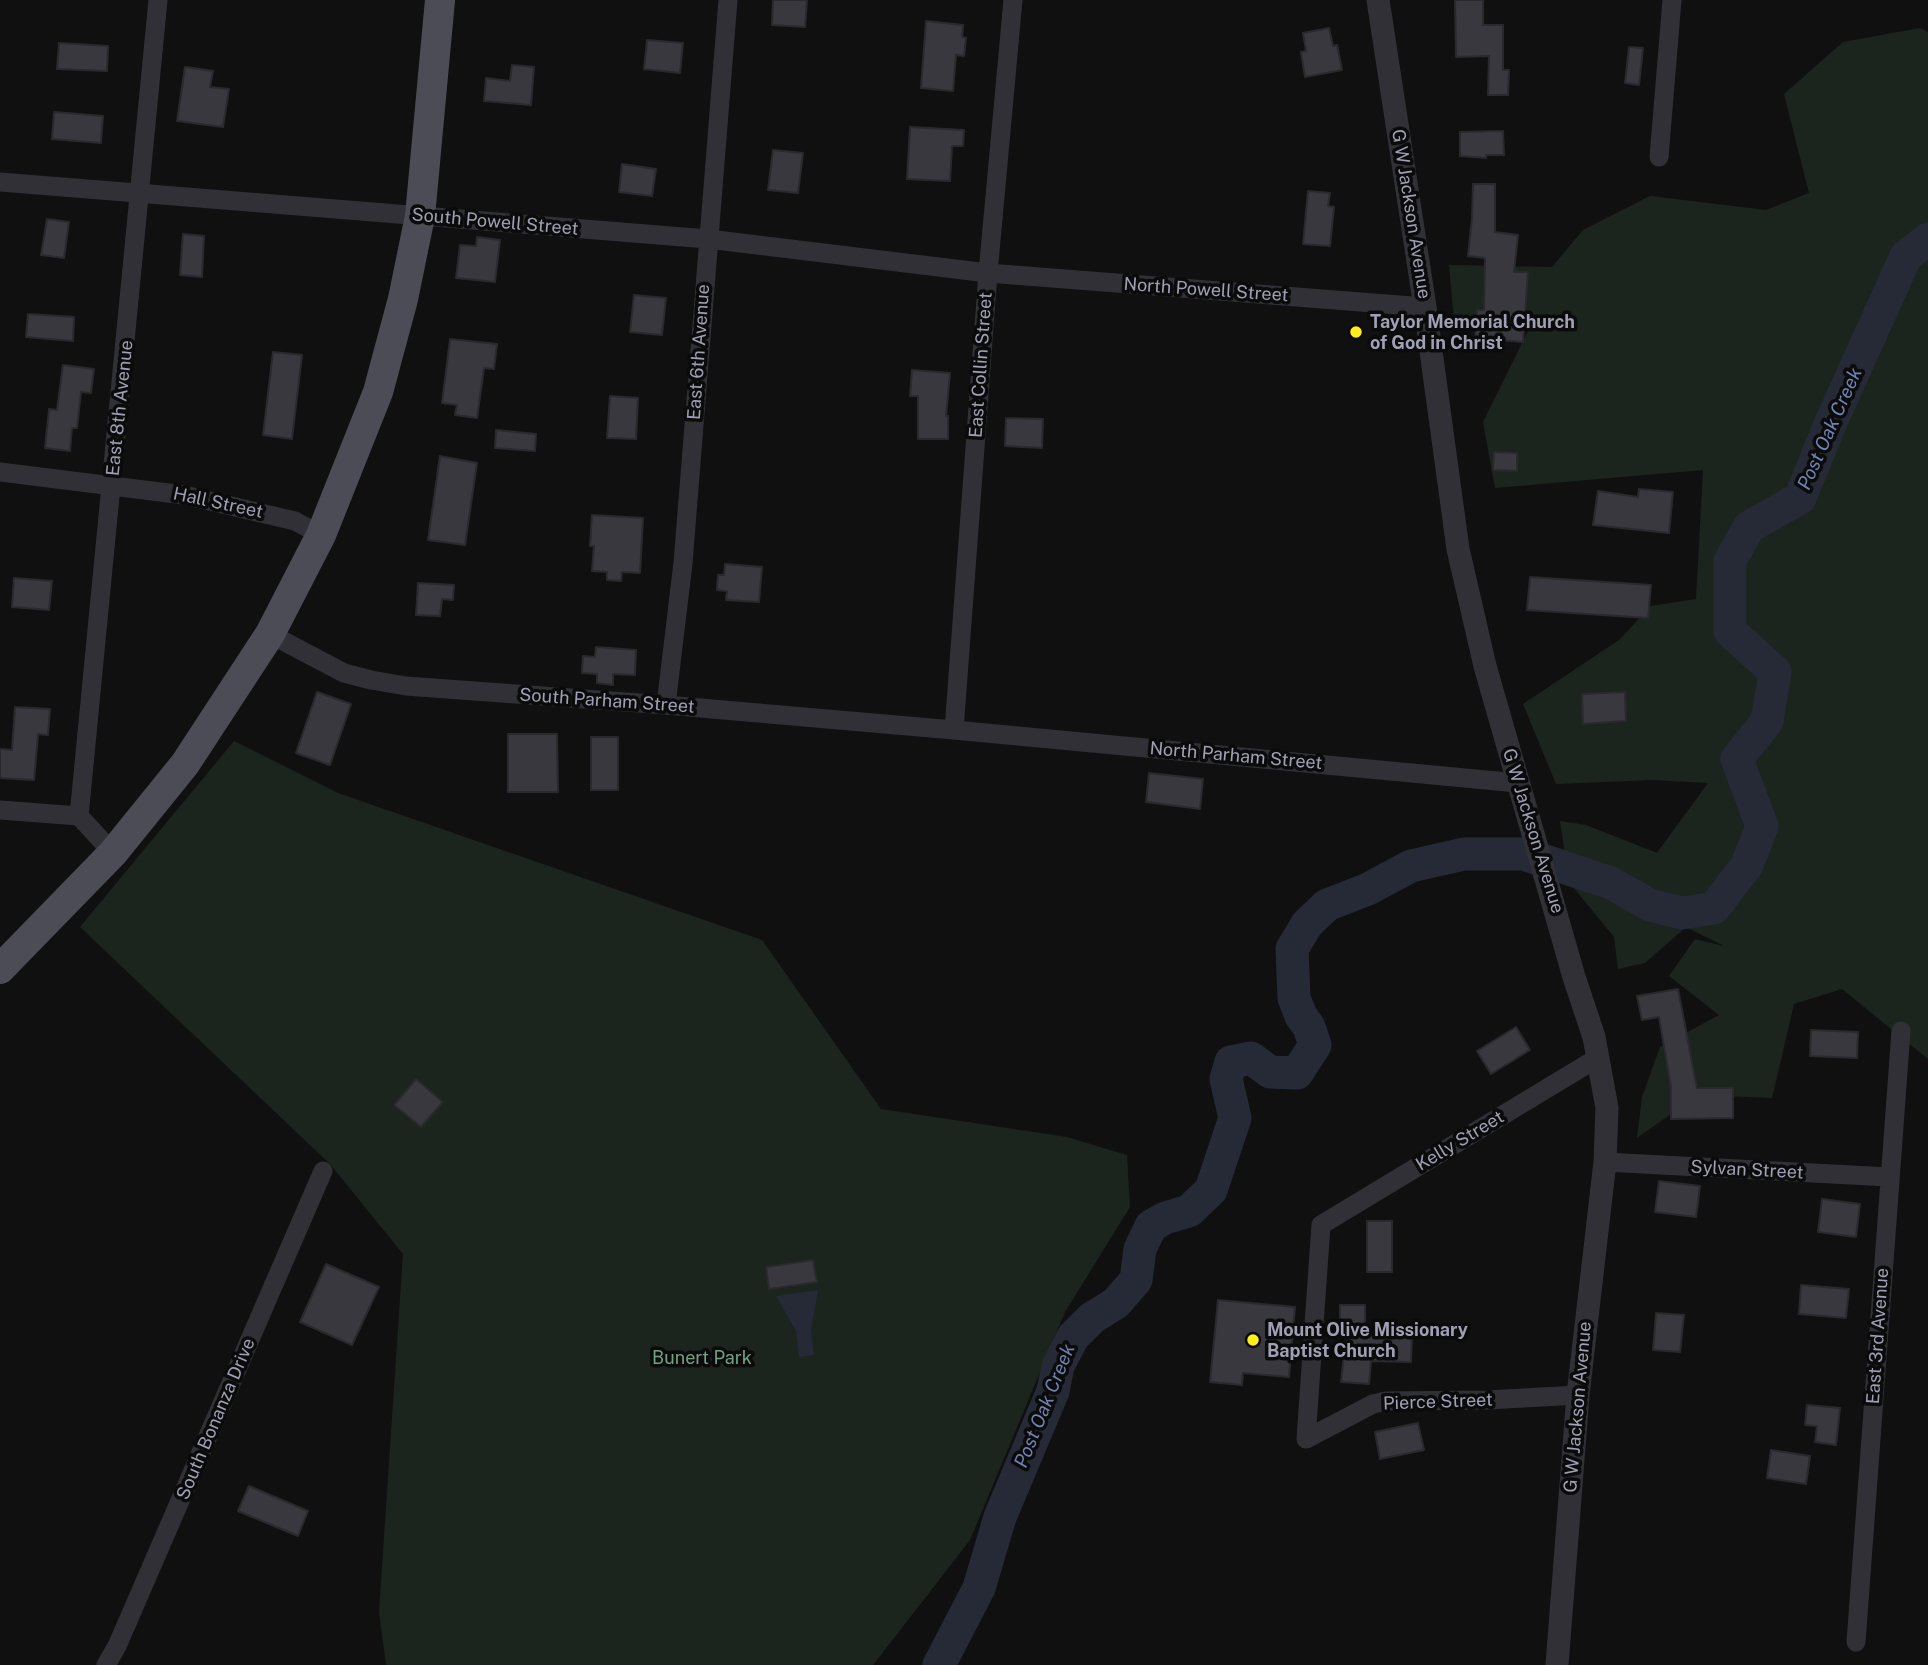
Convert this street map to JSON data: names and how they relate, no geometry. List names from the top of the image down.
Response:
{
  "streets": {
    "street": [
      "G W Jackson Avenue",
      "South Powell Street",
      "North Powell Street",
      "East 6th Avenue",
      "East Collin Street",
      "East 8th Avenue",
      "Hall Street",
      "South Parham Street",
      "North Parham Street",
      "Kelly Street",
      "Sylvan Street",
      "East 3rd Avenue",
      "Pierce Street",
      "South Bonanza Drive"
    ]
  },
  "crossings": [
    ["G W Jackson Avenue", "North Powell Street"],
    ["G W Jackson Avenue", "North Parham Street"],
    ["G W Jackson Avenue", "Kelly Street"],
    ["G W Jackson Avenue", "Sylvan Street"],
    ["G W Jackson Avenue", "Pierce Street"],
    ["South Powell Street", "North Powell Street"],
    ["South Powell Street", "East 6th Avenue"],
    ["South Powell Street", "East Collin Street"],
    ["South Powell Street", "East 8th Avenue"],
    ["North Powell Street", "East Collin Street"],
    ["East 6th Avenue", "South Parham Street"],
    ["East Collin Street", "South Parham Street"],
    ["East Collin Street", "North Parham Street"],
    ["East 8th Avenue", "Hall Street"],
    ["South Parham Street", "North Parham Street"],
    ["Kelly Street", "Pierce Street"],
    ["Sylvan Street", "East 3rd Avenue"]
  ],
  "water": ["Post Oak Creek"],
  "parks": ["Bunert Park"],
  "places": ["Taylor Memorial Church of God in Christ", "Mount Olive Missionary Baptist Church"]
}
